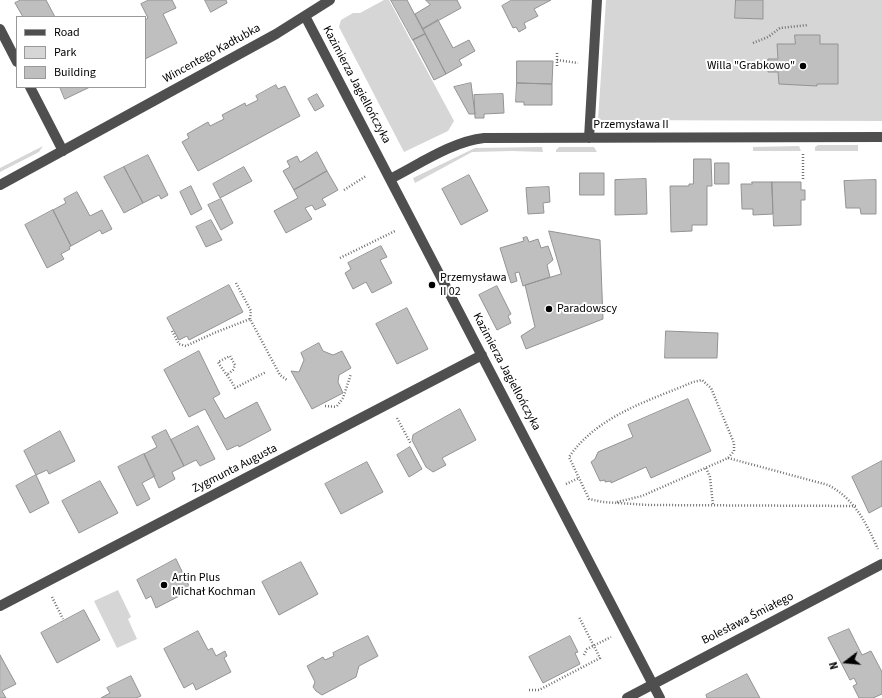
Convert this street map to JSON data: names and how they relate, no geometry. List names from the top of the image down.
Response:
{
  "streets": {
    "street": [
      "Wincentego Kadłubka",
      "Kazimierza Jagiellończyka",
      "Przemysława II",
      "Zygmunta Augusta",
      "Bolesława Śmiałego"
    ]
  },
  "crossings": [
    ["Wincentego Kadłubka", "Kazimierza Jagiellończyka"],
    ["Kazimierza Jagiellończyka", "Przemysława II"],
    ["Kazimierza Jagiellończyka", "Zygmunta Augusta"],
    ["Kazimierza Jagiellończyka", "Bolesława Śmiałego"]
  ],
  "places": [
    "Willa \"Grabkowo\"",
    "Przemysława II 02",
    "Paradowscy",
    "Artin Plus Michał Kochman"
  ],
  "legend": ["Road", "Park", "Building"],
  "north": "left"
}
